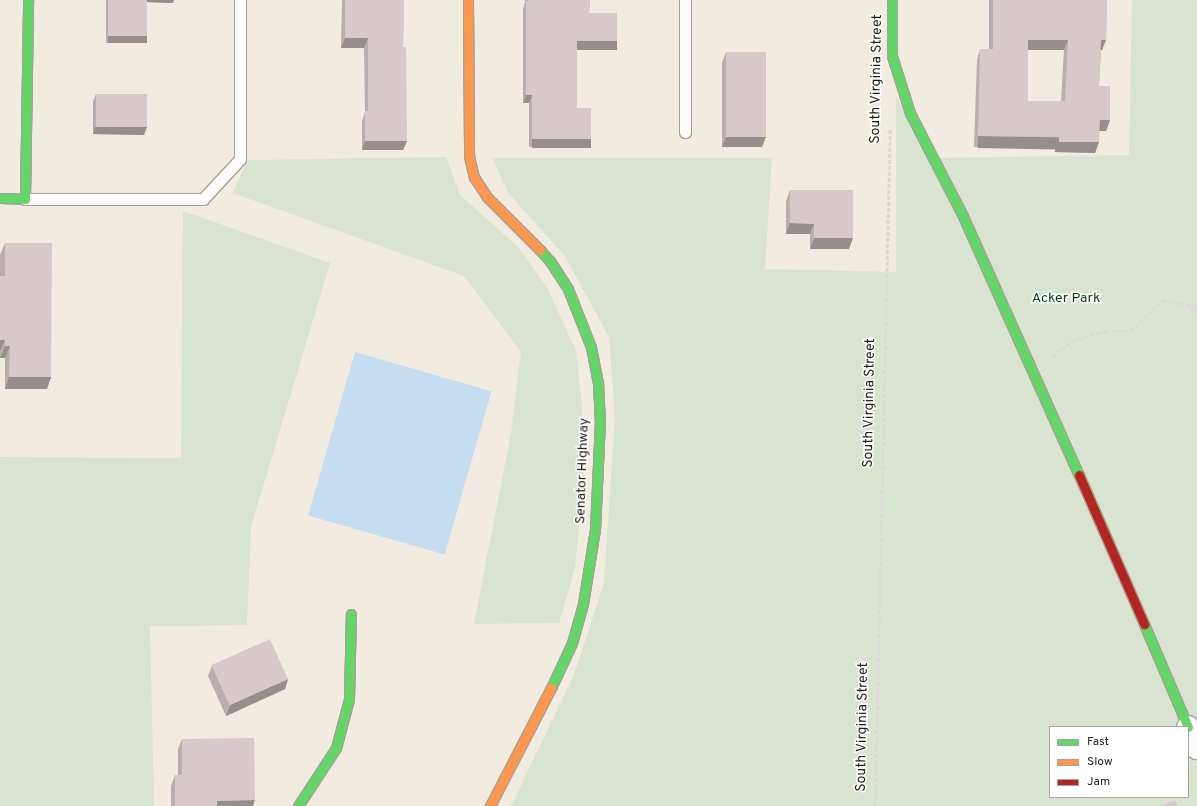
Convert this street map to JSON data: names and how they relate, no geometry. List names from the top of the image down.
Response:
{
  "streets": {
    "street": ["South Virginia Street", "Senator Highway"]
  },
  "parks": ["Acker Park"],
  "legend": ["Fast", "Slow", "Jam"]
}
